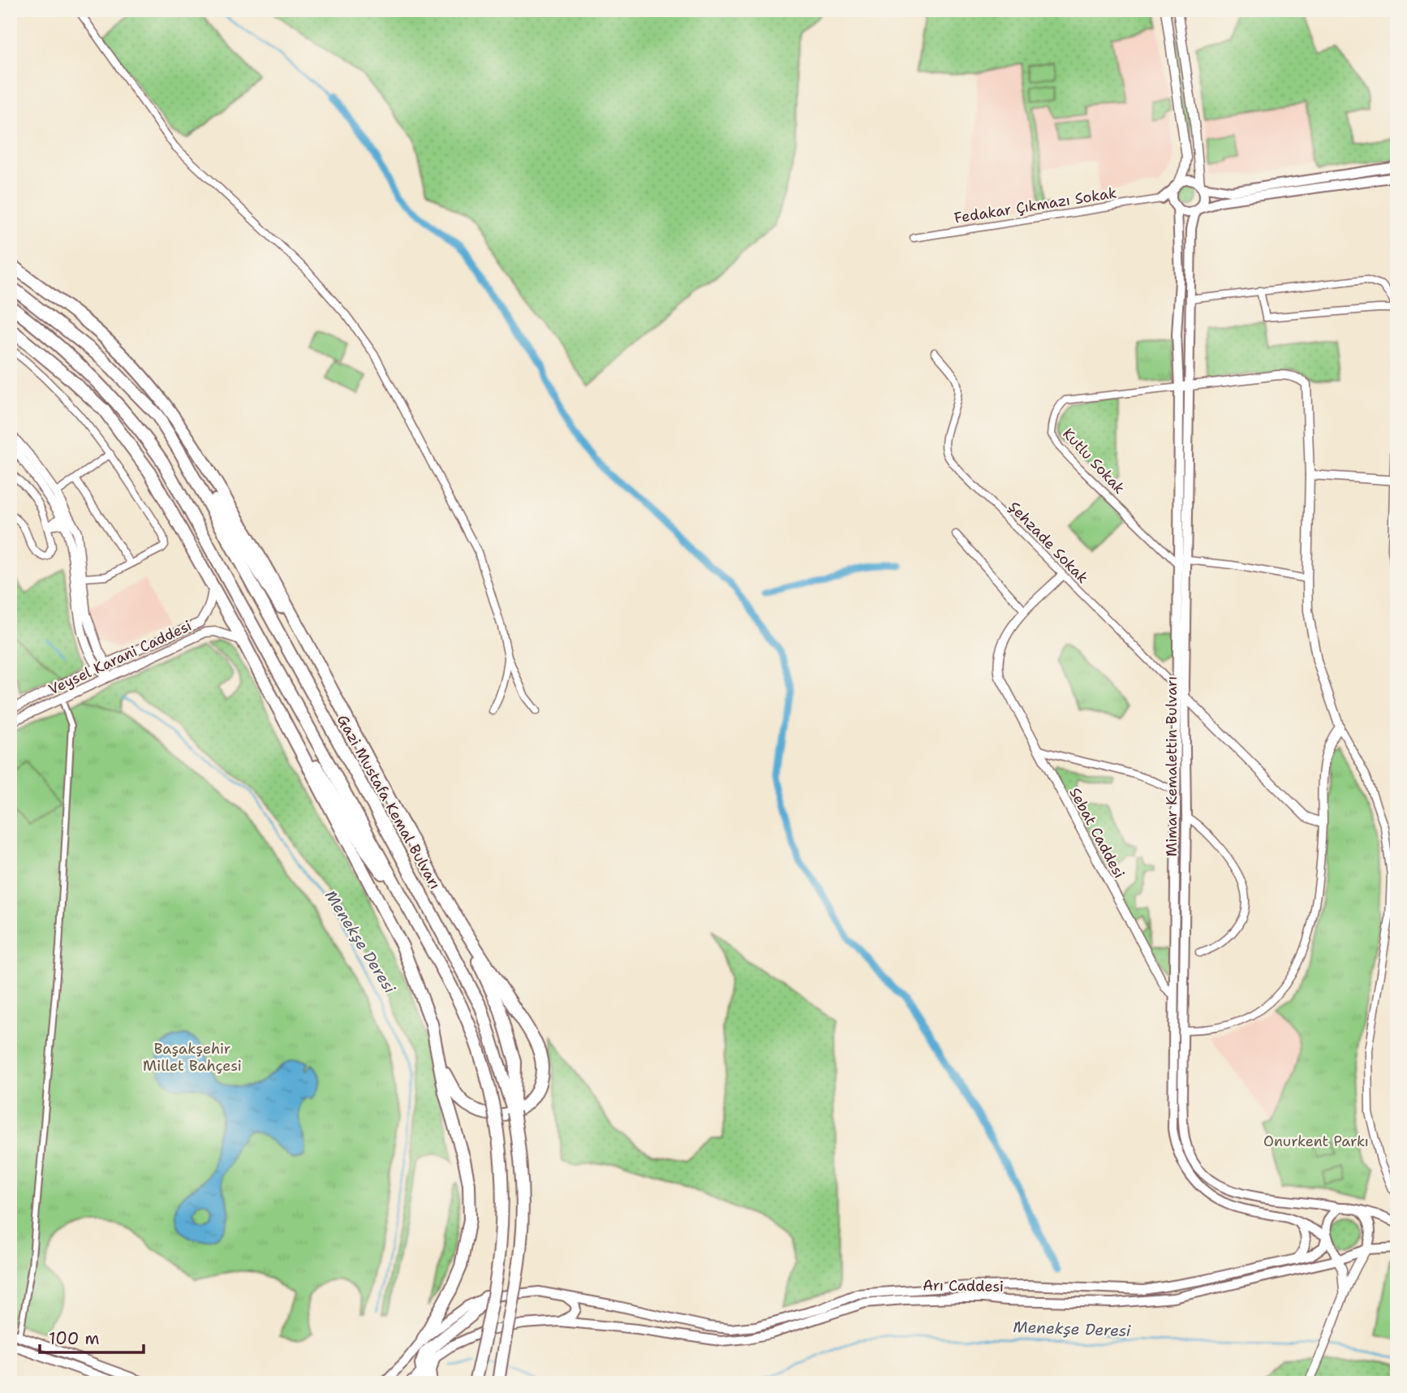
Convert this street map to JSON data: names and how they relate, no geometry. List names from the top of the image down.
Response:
{
  "streets": {
    "highway": ["Gazi Mustafa Kemal Bulvarı"],
    "main road": ["Mimar Kemalettin Bulvarı", "Arı Caddesi"],
    "street": [
      "Fedakar Çıkmazı Sokak",
      "Kutlu Sokak",
      "Şehzade Sokak",
      "Veysel Karani Caddesi",
      "Sebat Caddesi"
    ]
  },
  "crossings": [
    ["Kutlu Sokak", "Mimar Kemalettin Bulvarı"],
    ["Mimar Kemalettin Bulvarı", "Arı Caddesi"]
  ],
  "water": ["Menekşe Deresi"],
  "parks": ["Başakşehir Millet Bahçesi", "Onurkent Parkı"],
  "scale_bar": "100 m"
}
